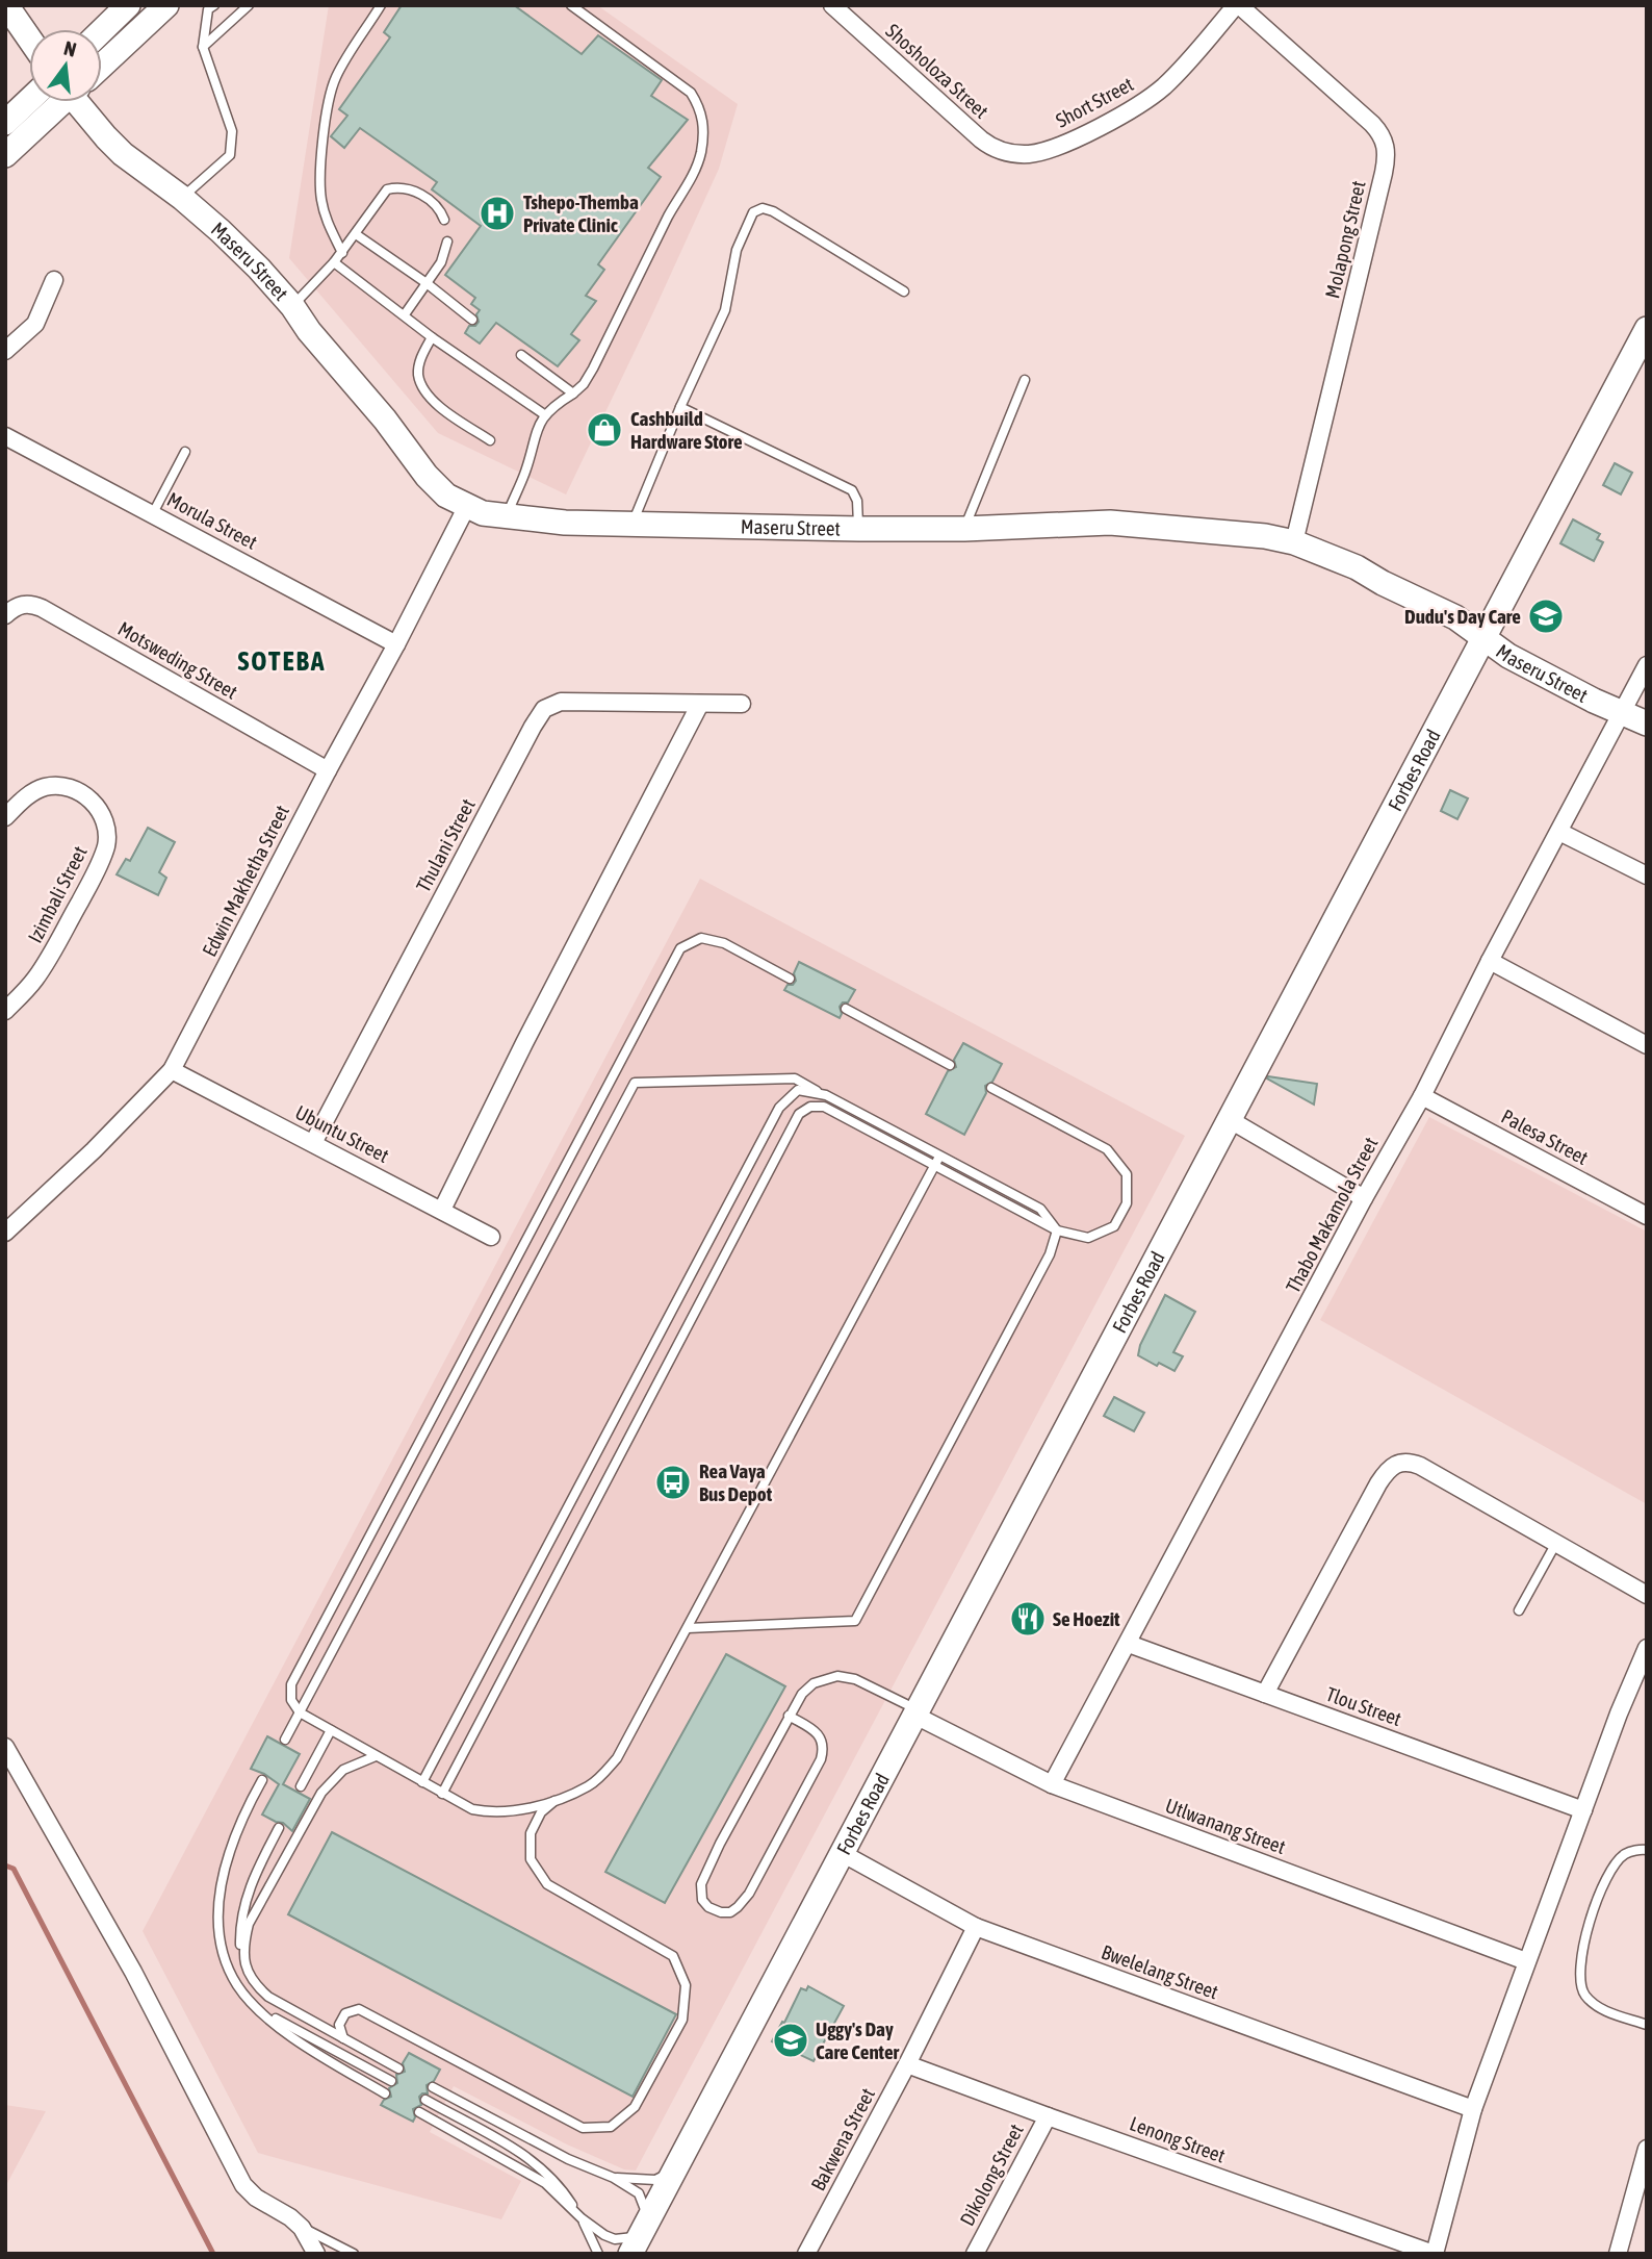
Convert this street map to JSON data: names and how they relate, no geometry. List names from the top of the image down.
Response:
{
  "streets": {
    "street": [
      "Shosholoza Street",
      "Short Street",
      "Molapong Street",
      "Maseru Street",
      "Morula Street",
      "Motsweding Street",
      "Forbes Road",
      "Thulani Street",
      "Edwin Makhetha Street",
      "Izimbali Street",
      "Ubuntu Street",
      "Palesa Street",
      "Thabo Makamola Street",
      "Tlou Street",
      "Utlwanang Street",
      "Bwelelang Street",
      "Bakwena Street",
      "Lenong Street",
      "Dikolong Street"
    ]
  },
  "crossings": [
    ["Shosholoza Street", "Short Street"],
    ["Short Street", "Molapong Street"],
    ["Molapong Street", "Maseru Street"],
    ["Maseru Street", "Forbes Road"],
    ["Maseru Street", "Edwin Makhetha Street"],
    ["Maseru Street", "Thabo Makamola Street"],
    ["Morula Street", "Edwin Makhetha Street"],
    ["Motsweding Street", "Edwin Makhetha Street"],
    ["Forbes Road", "Utlwanang Street"],
    ["Forbes Road", "Bwelelang Street"],
    ["Thulani Street", "Ubuntu Street"],
    ["Edwin Makhetha Street", "Ubuntu Street"],
    ["Palesa Street", "Thabo Makamola Street"],
    ["Thabo Makamola Street", "Tlou Street"],
    ["Thabo Makamola Street", "Utlwanang Street"],
    ["Bwelelang Street", "Bakwena Street"],
    ["Bakwena Street", "Lenong Street"],
    ["Lenong Street", "Dikolong Street"]
  ],
  "districts": ["SOTEBA"],
  "places": {
    "hospital": ["Tshepo-Themba Private Clinic"],
    "shop": ["Cashbuild Hardware Store"],
    "school or university": ["Dudu's Day Care", "Uggy's Day Care Center"],
    "bus stop": ["Rea Vaya Bus Depot"],
    "restaurant": ["Se Hoezit"]
  },
  "north": "top"
}
